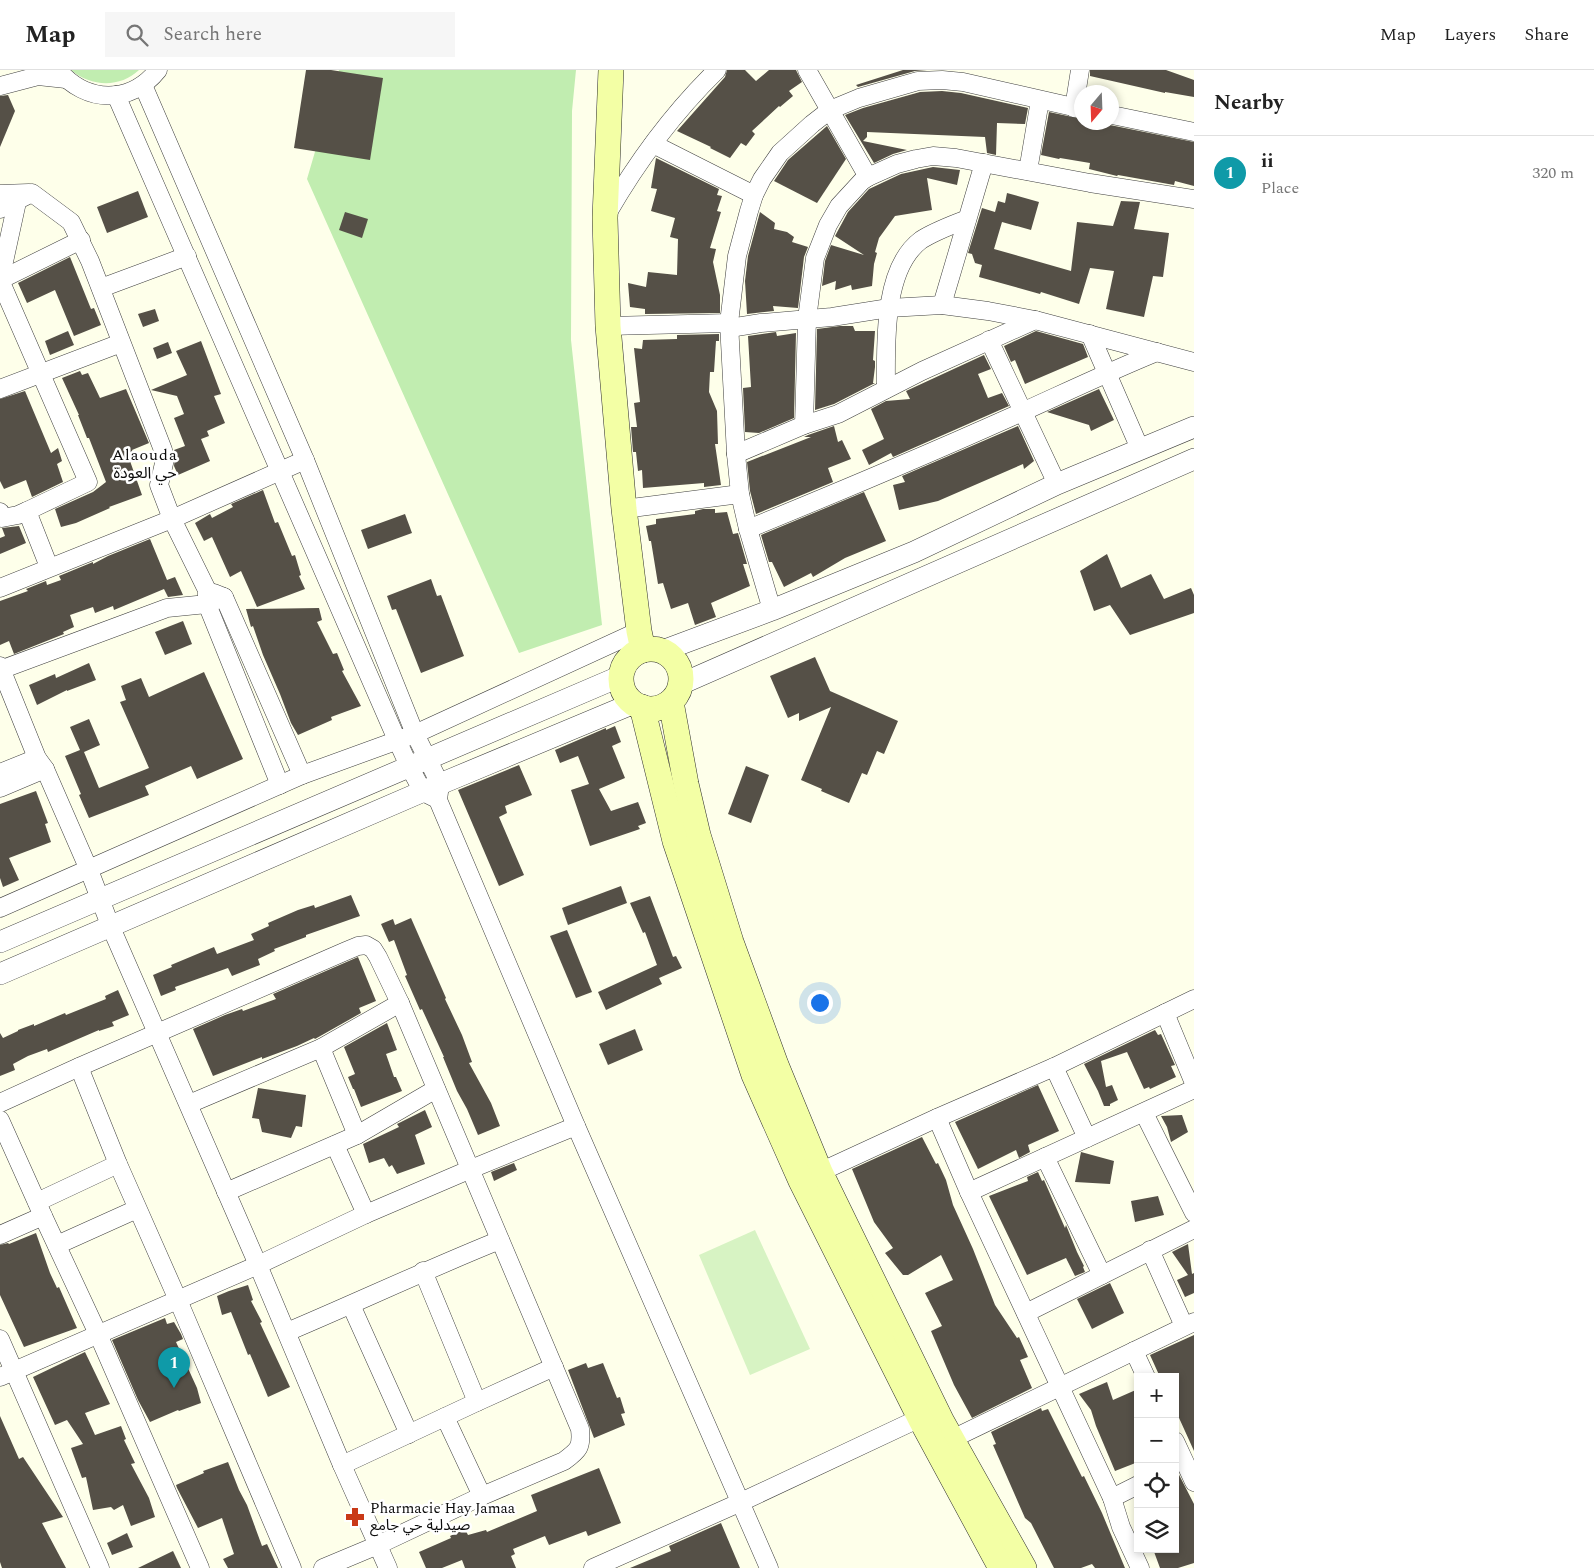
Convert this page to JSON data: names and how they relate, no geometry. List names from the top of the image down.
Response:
{
  "districts": ["Alaouda حي العودة"],
  "places": {
    "pharmacy": ["Pharmacie Hay Jamaa صيدلية حي جامع"]
  },
  "north": "bottom",
  "page": {
    "header": "Map",
    "search": "Search here",
    "nav": ["Map", "Layers", "Share"],
    "heading": "Nearby",
    "list": [
      {
        "mark": "1",
        "name": "ii",
        "note": "Place",
        "value": "320 m"
      }
    ],
    "pins": "1",
    "map_buttons": ["+", "−"]
  }
}
